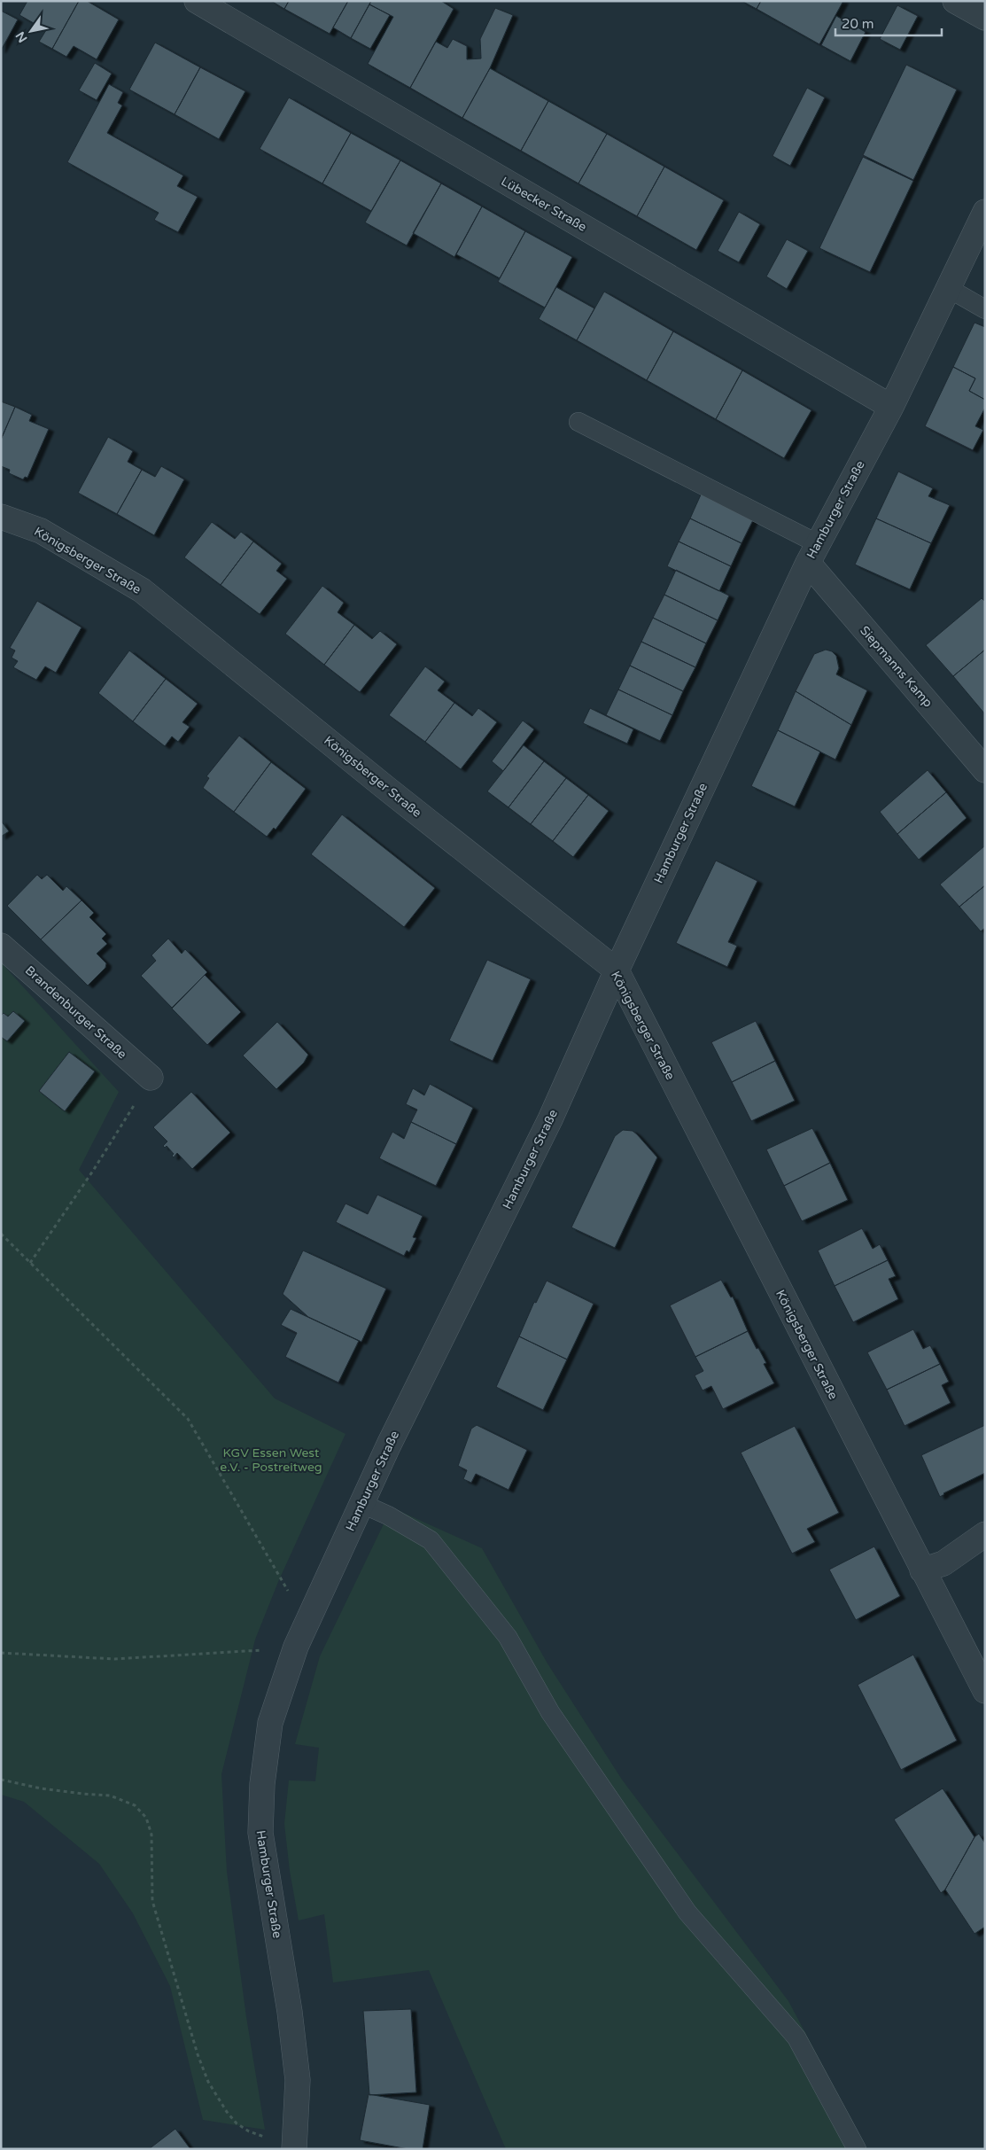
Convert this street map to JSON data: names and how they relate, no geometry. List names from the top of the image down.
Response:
{
  "streets": {
    "street": [
      "Lübecker Straße",
      "Hamburger Straße",
      "Königsberger Straße",
      "Siepmanns Kamp",
      "Brandenburger Straße"
    ]
  },
  "crossings": [
    ["Lübecker Straße", "Hamburger Straße"],
    ["Hamburger Straße", "Königsberger Straße"],
    ["Hamburger Straße", "Siepmanns Kamp"]
  ],
  "parks": ["KGV Essen West e.V. - Postreitweg"],
  "scale_bar": "20 m",
  "north": "bottom left"
}
